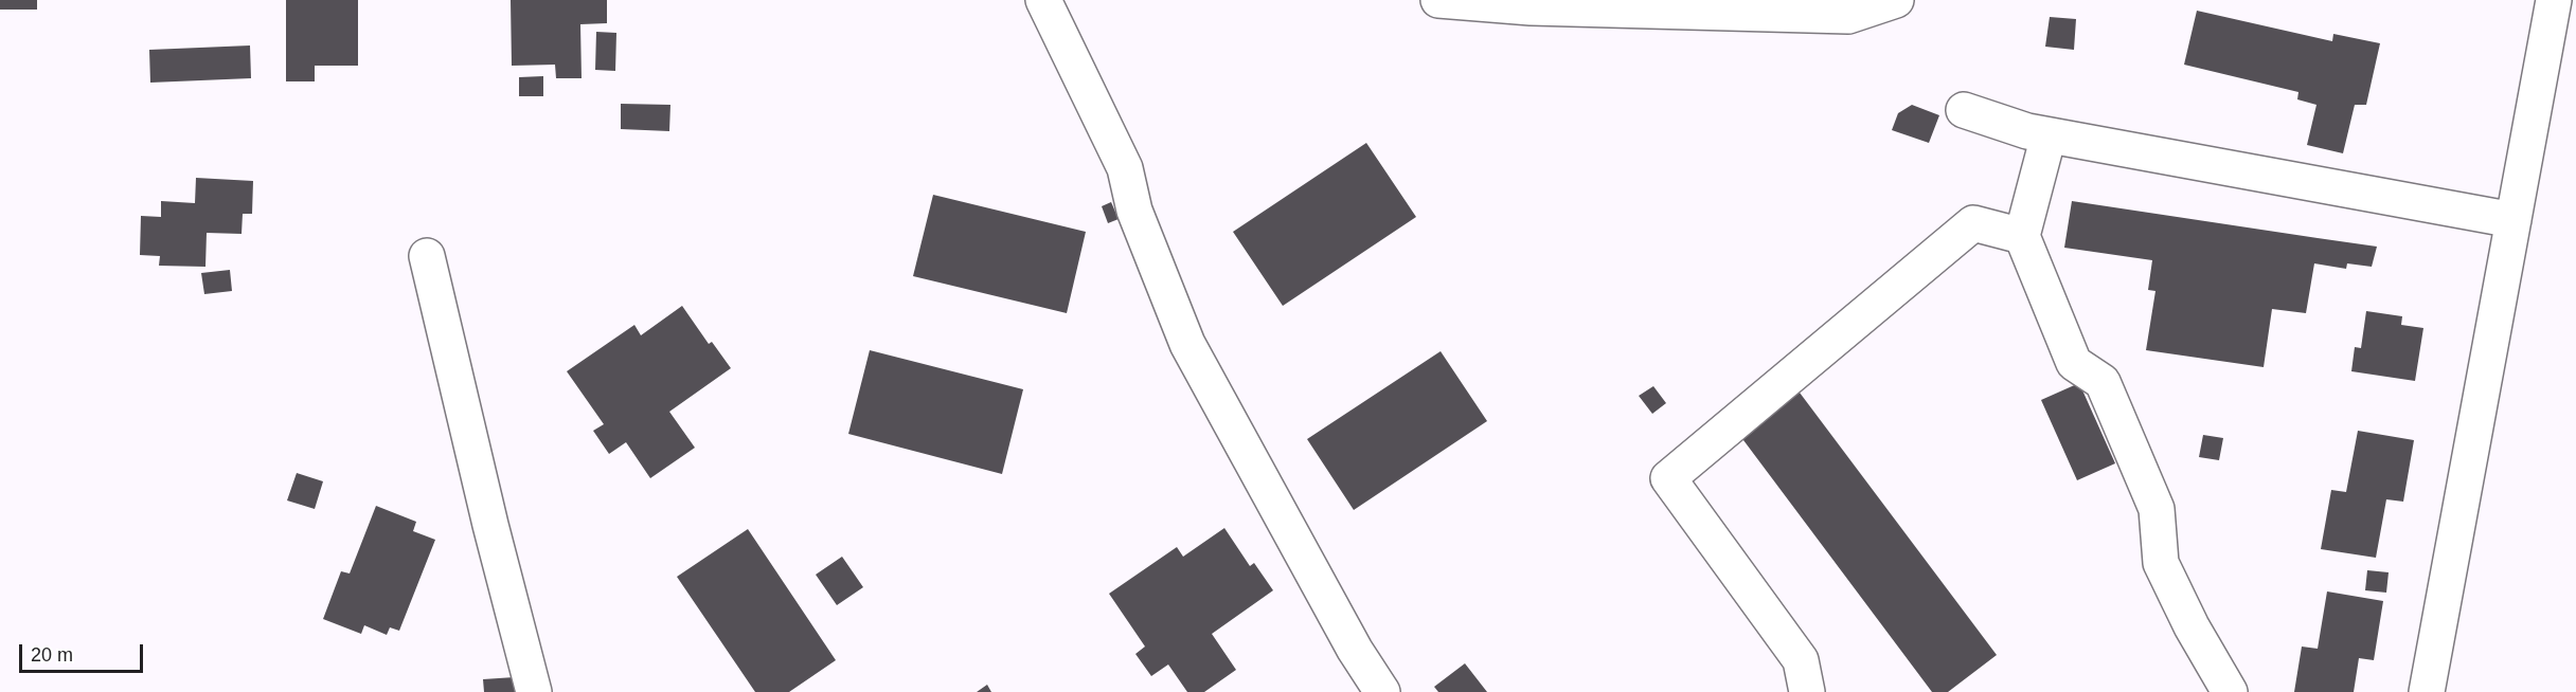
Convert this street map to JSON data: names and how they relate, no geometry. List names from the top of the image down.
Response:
{
  "scale_bar": "20 m"
}
